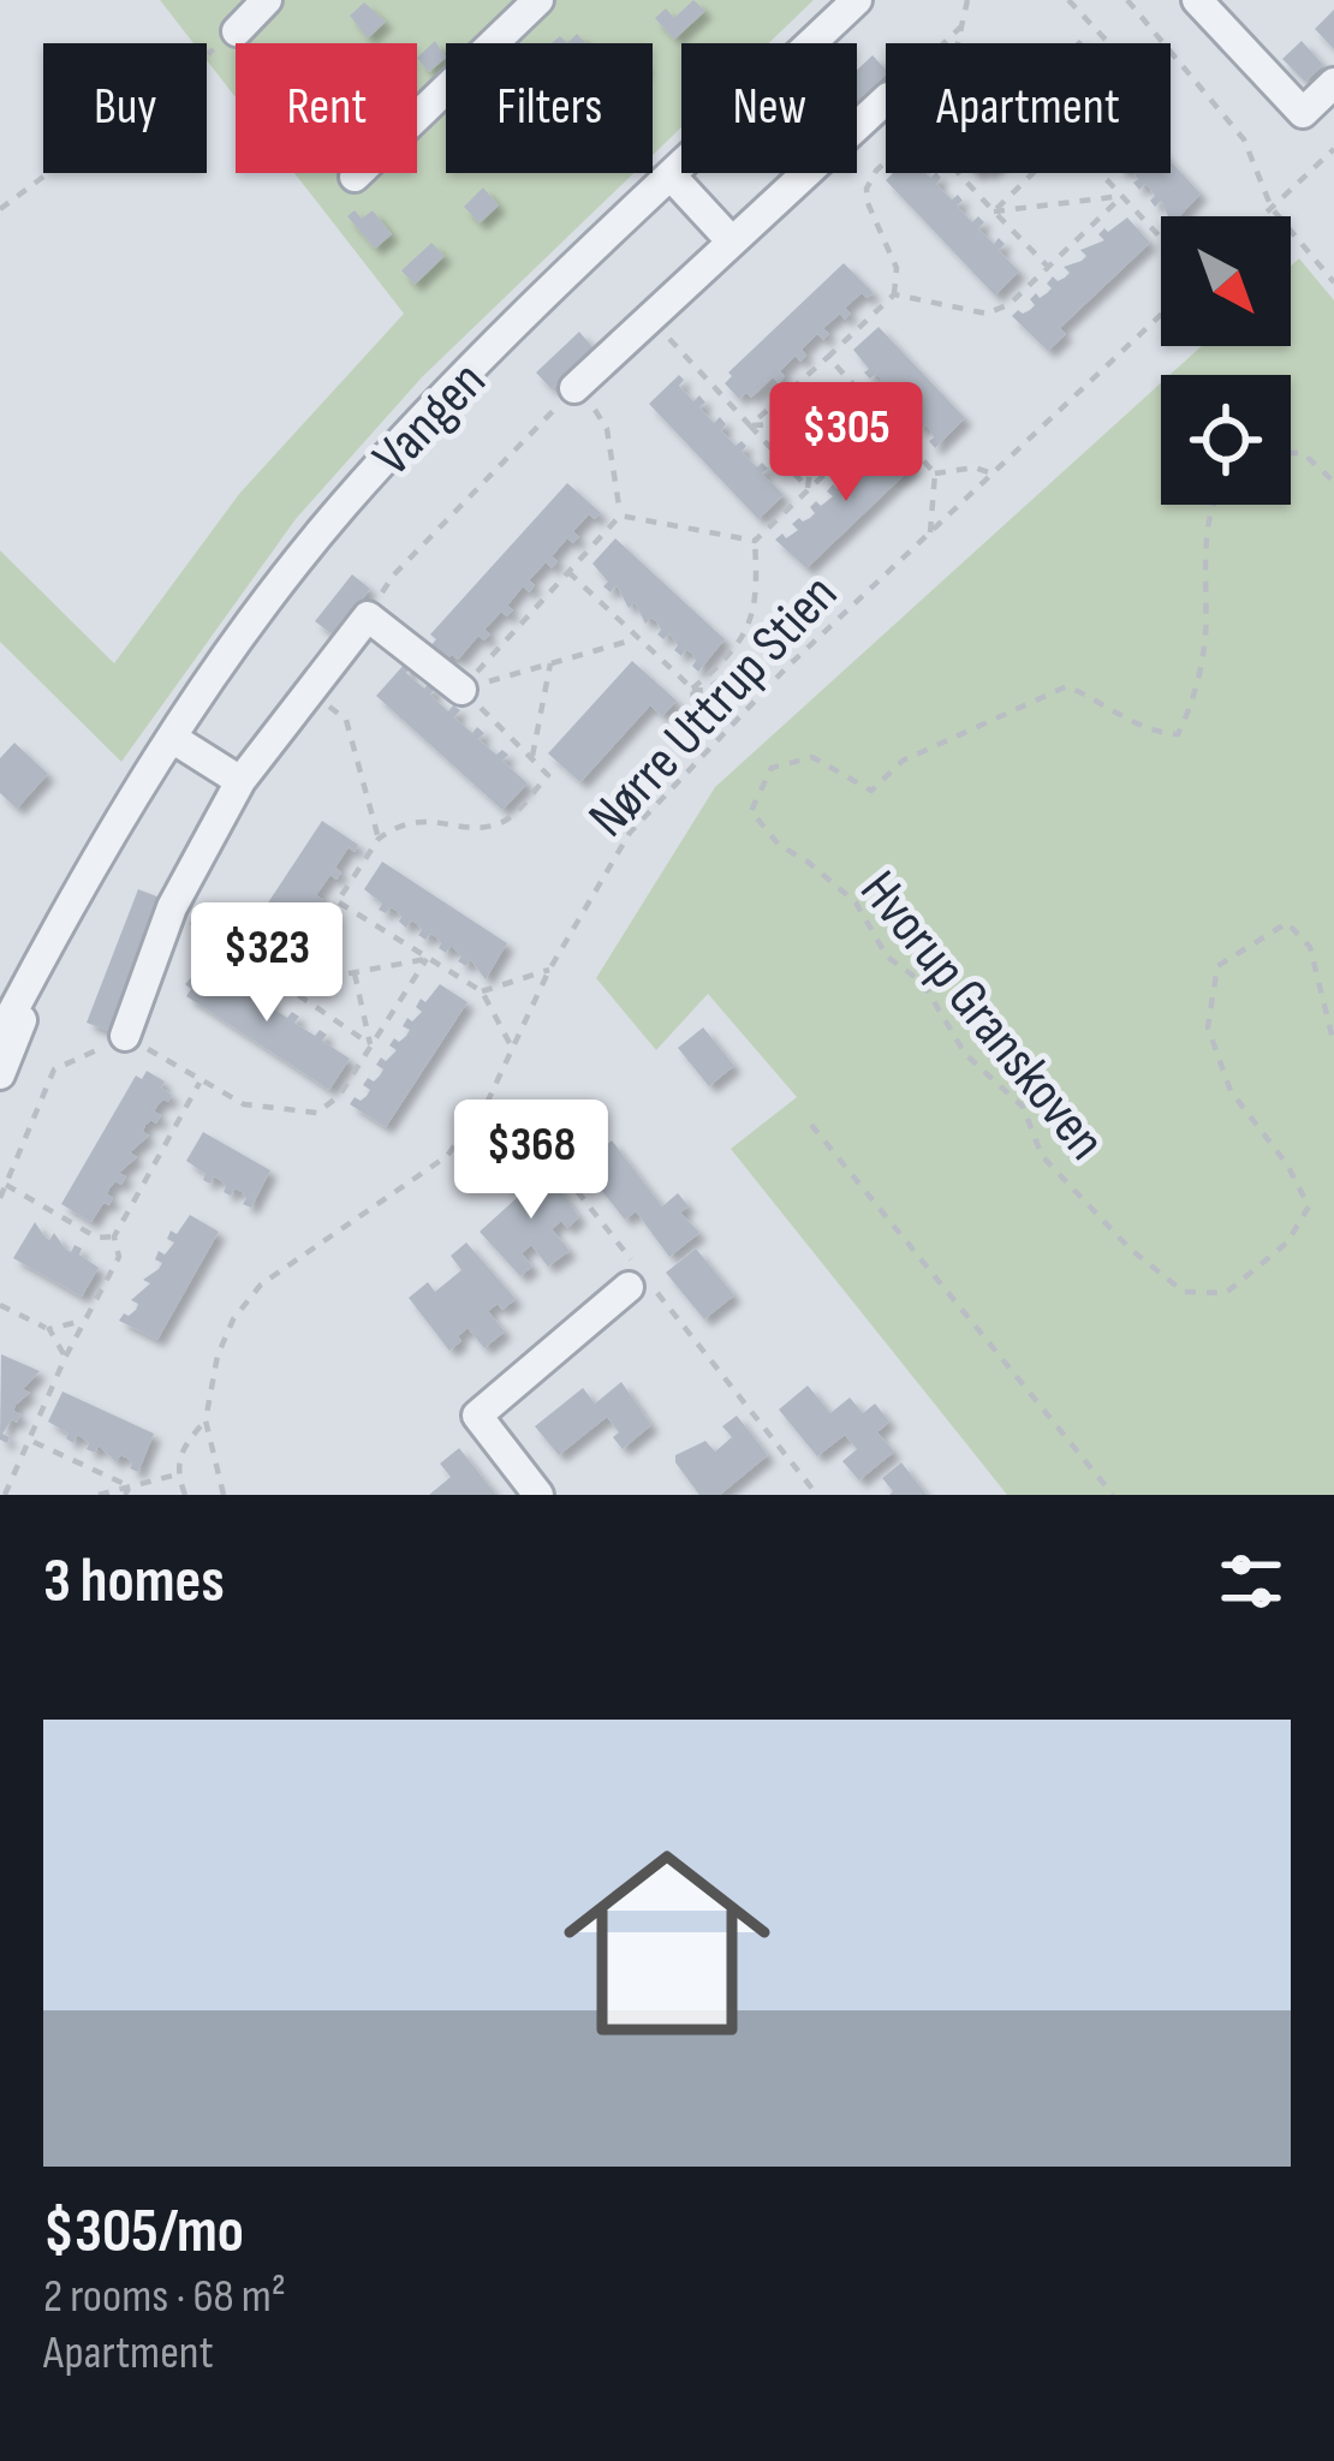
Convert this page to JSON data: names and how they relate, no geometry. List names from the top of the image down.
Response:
{
  "streets": {
    "street": ["Vangen"],
    "path": ["Nørre Uttrup Stien", "Hvorup Granskoven"]
  },
  "north": "bottom right",
  "page": {
    "chip": [
      "Buy",
      "Rent",
      "Filters",
      "New",
      "Apartment"
    ],
    "price": ["$305", "$323", "$368"],
    "heading": "3 homes",
    "list": [
      {
        "name": "$305/mo",
        "note": "2 rooms · 68 m² · Apartment"
      }
    ]
  }
}
